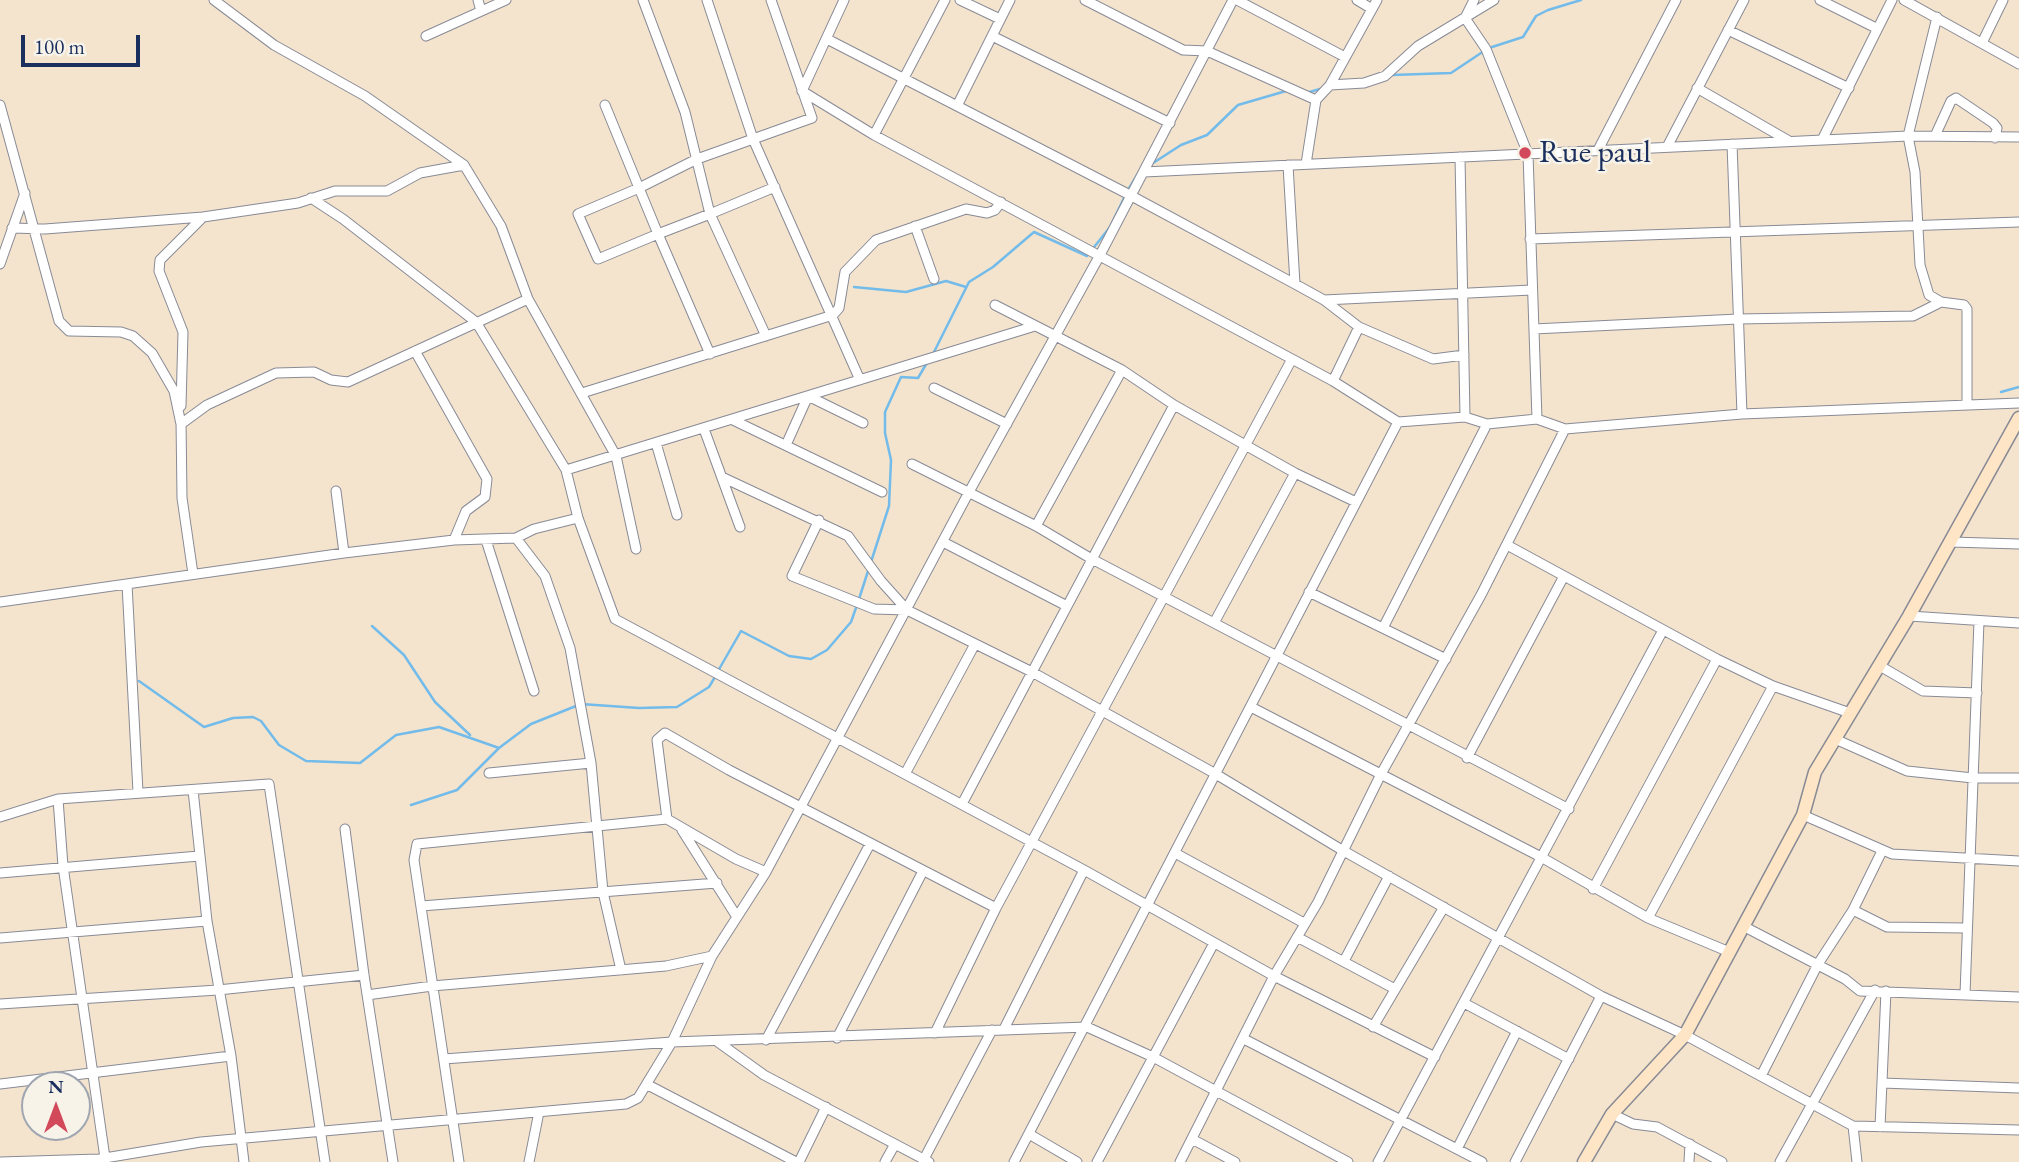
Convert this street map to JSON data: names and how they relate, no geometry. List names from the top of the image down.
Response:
{
  "places": ["Rue paul"],
  "scale_bar": "100 m",
  "north": "top"
}
